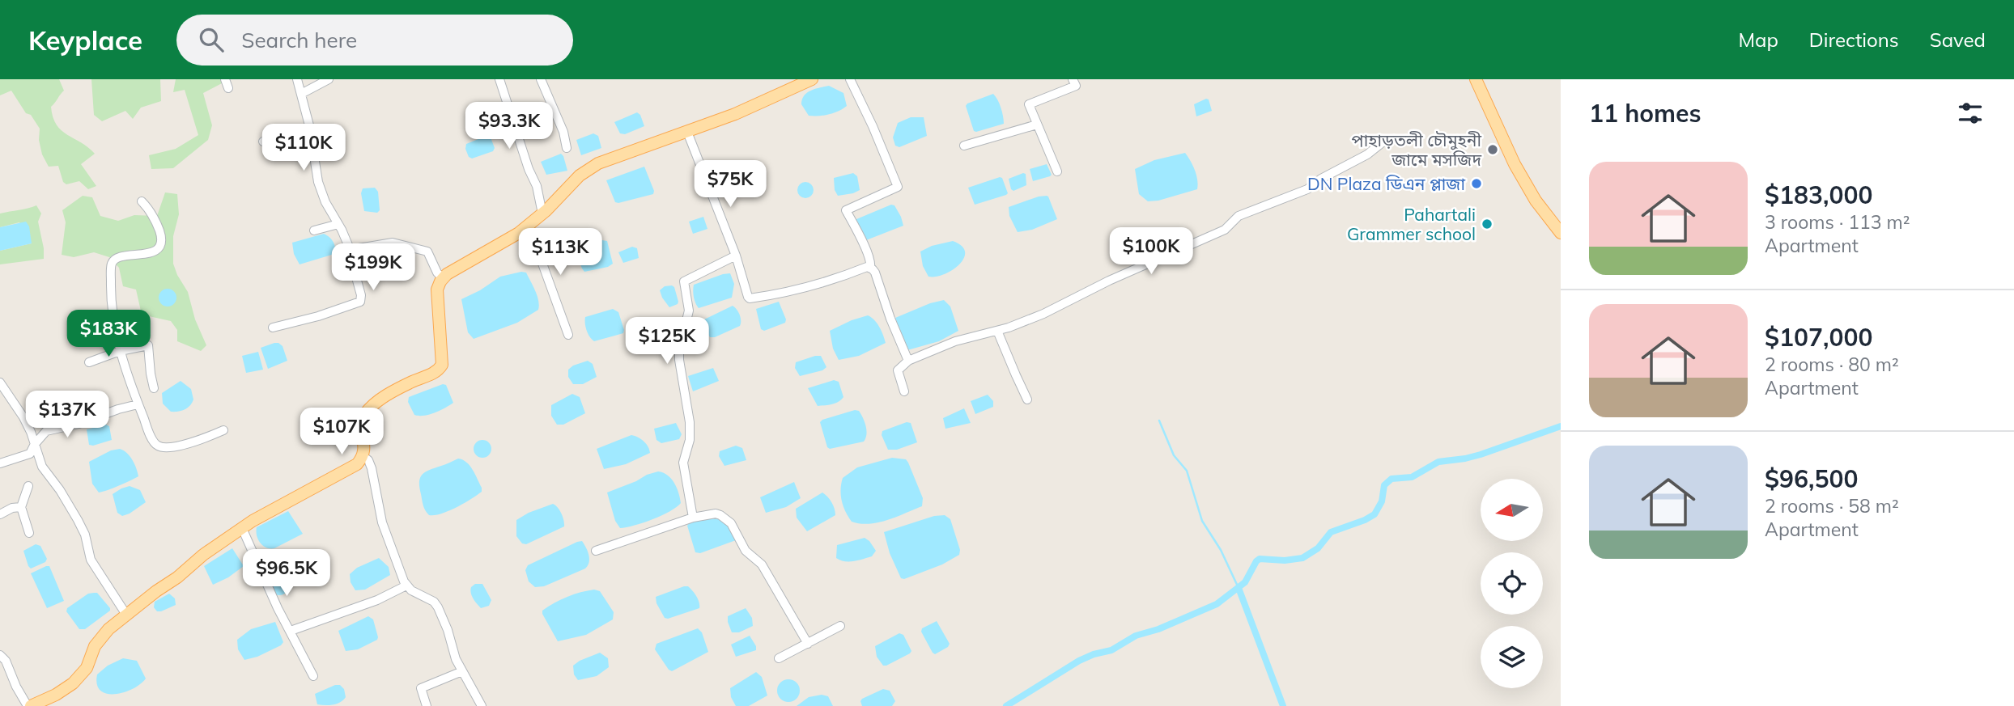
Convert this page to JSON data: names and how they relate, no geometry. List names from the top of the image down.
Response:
{
  "places": ["পাহাড়তলী চৌমুহনী জামে মসজিদ", "DN Plaza ডিএন প্লাজা", "Pahartali Grammer school"],
  "north": "left",
  "page": {
    "header": "Keyplace",
    "search": "Search here",
    "nav": ["Map", "Directions", "Saved"],
    "heading": "11 homes",
    "price": [
      "$93.3K",
      "$110K",
      "$75K",
      "$100K",
      "$113K",
      "$199K",
      "$183K",
      "$125K",
      "$137K",
      "$107K",
      "$96.5K"
    ],
    "list": [
      {
        "name": "$183,000",
        "note": "3 rooms · 113 m² · Apartment"
      },
      {
        "name": "$107,000",
        "note": "2 rooms · 80 m² · Apartment"
      },
      {
        "name": "$96,500",
        "note": "2 rooms · 58 m² · Apartment"
      }
    ]
  }
}
